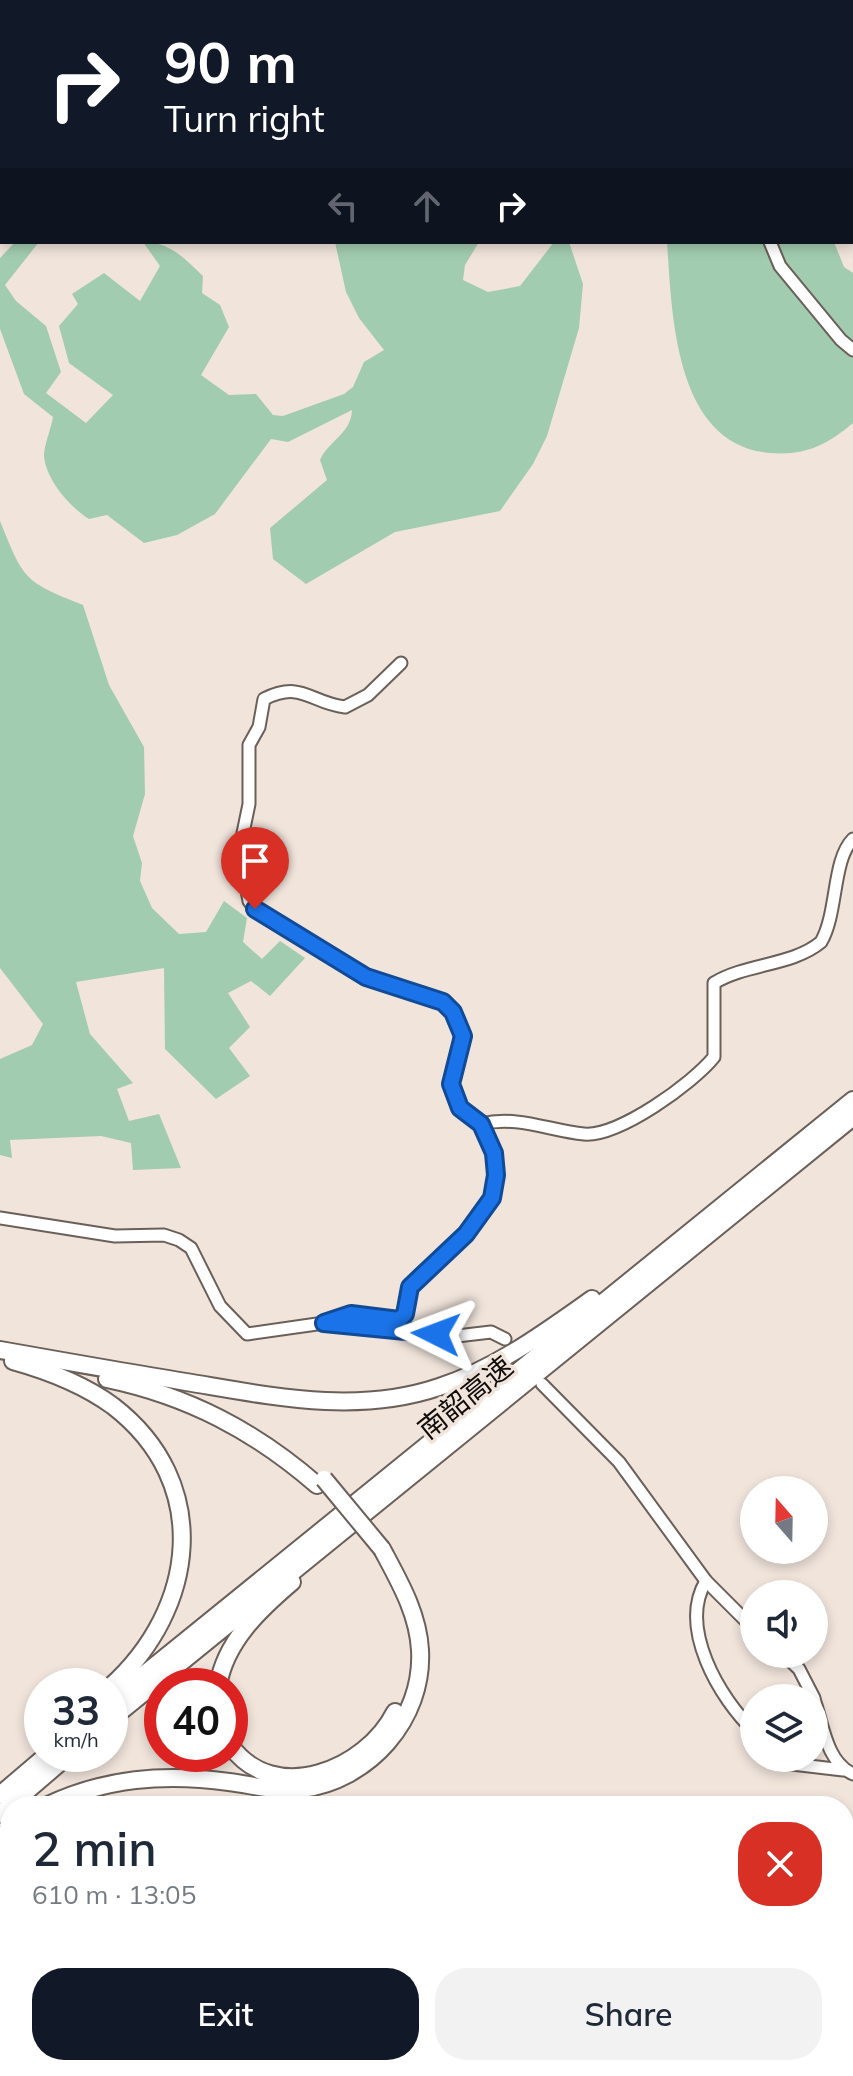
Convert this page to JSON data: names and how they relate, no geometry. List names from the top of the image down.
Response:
{
  "streets": {
    "highway": ["南韶高速"]
  },
  "north": "top",
  "page": {
    "turn": ["90 m", "Turn right"],
    "speed": "33 km/h",
    "limit": "40",
    "heading": ["2 min", "610 m · 13:05"],
    "buttons": ["Exit", "Share"]
  }
}
